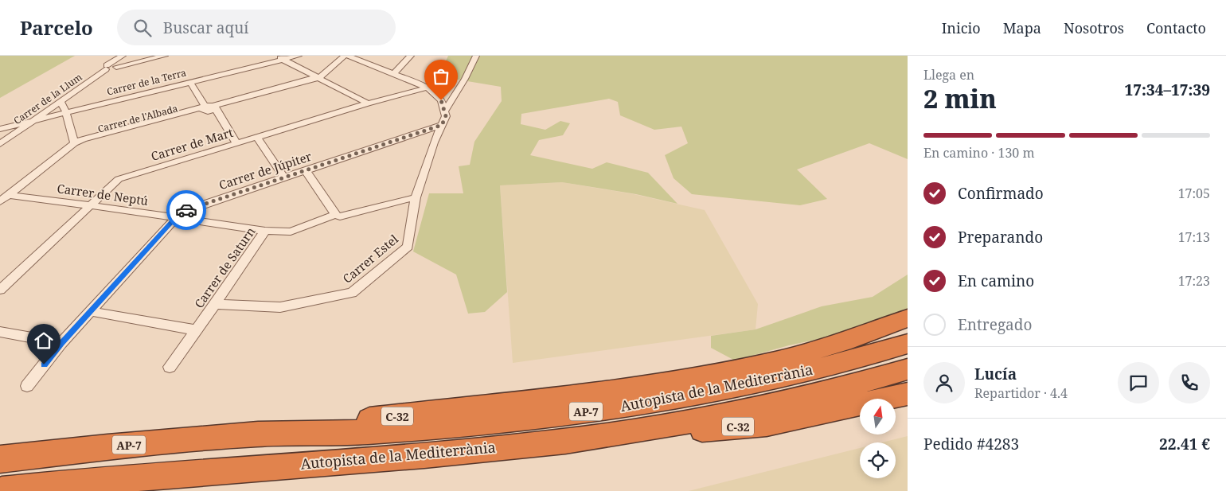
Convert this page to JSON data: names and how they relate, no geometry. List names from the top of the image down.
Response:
{
  "streets": {
    "highway": ["Autopista de la Mediterrània", "AP-7", "C-32"],
    "street": [
      "Carrer de la Terra",
      "Carrer de la Llum",
      "Carrer de l'Albada",
      "Carrer de Mart",
      "Carrer de Júpiter",
      "Carrer de Neptú",
      "Carrer Estel",
      "Carrer de Saturn"
    ]
  },
  "crossings": [
    ["Carrer de la Terra", "Carrer de la Llum"],
    ["Carrer de Mart", "Carrer de Neptú"],
    ["Carrer de Júpiter", "Carrer de Neptú"],
    ["Carrer de Júpiter", "Carrer Estel"],
    ["Carrer de Neptú", "Carrer de Saturn"],
    ["Carrer Estel", "Carrer de Saturn"],
    ["Autopista de la Mediterrània", "C-32"]
  ],
  "north": "top",
  "page": {
    "header": "Parcelo",
    "search": "Buscar aquí",
    "nav": [
      "Inicio",
      "Mapa",
      "Nosotros",
      "Contacto"
    ],
    "heading": ["2 min", "Llega en", "17:34–17:39"],
    "panel": [
      "Lucía",
      "Repartidor · 4.4",
      "Pedido #4283",
      "22.41 €"
    ],
    "bar": "En camino · 130 m",
    "list": [
      ["Confirmado", "17:05"],
      ["Preparando", "17:13"],
      ["En camino", "17:23"],
      "Entregado"
    ]
  }
}
